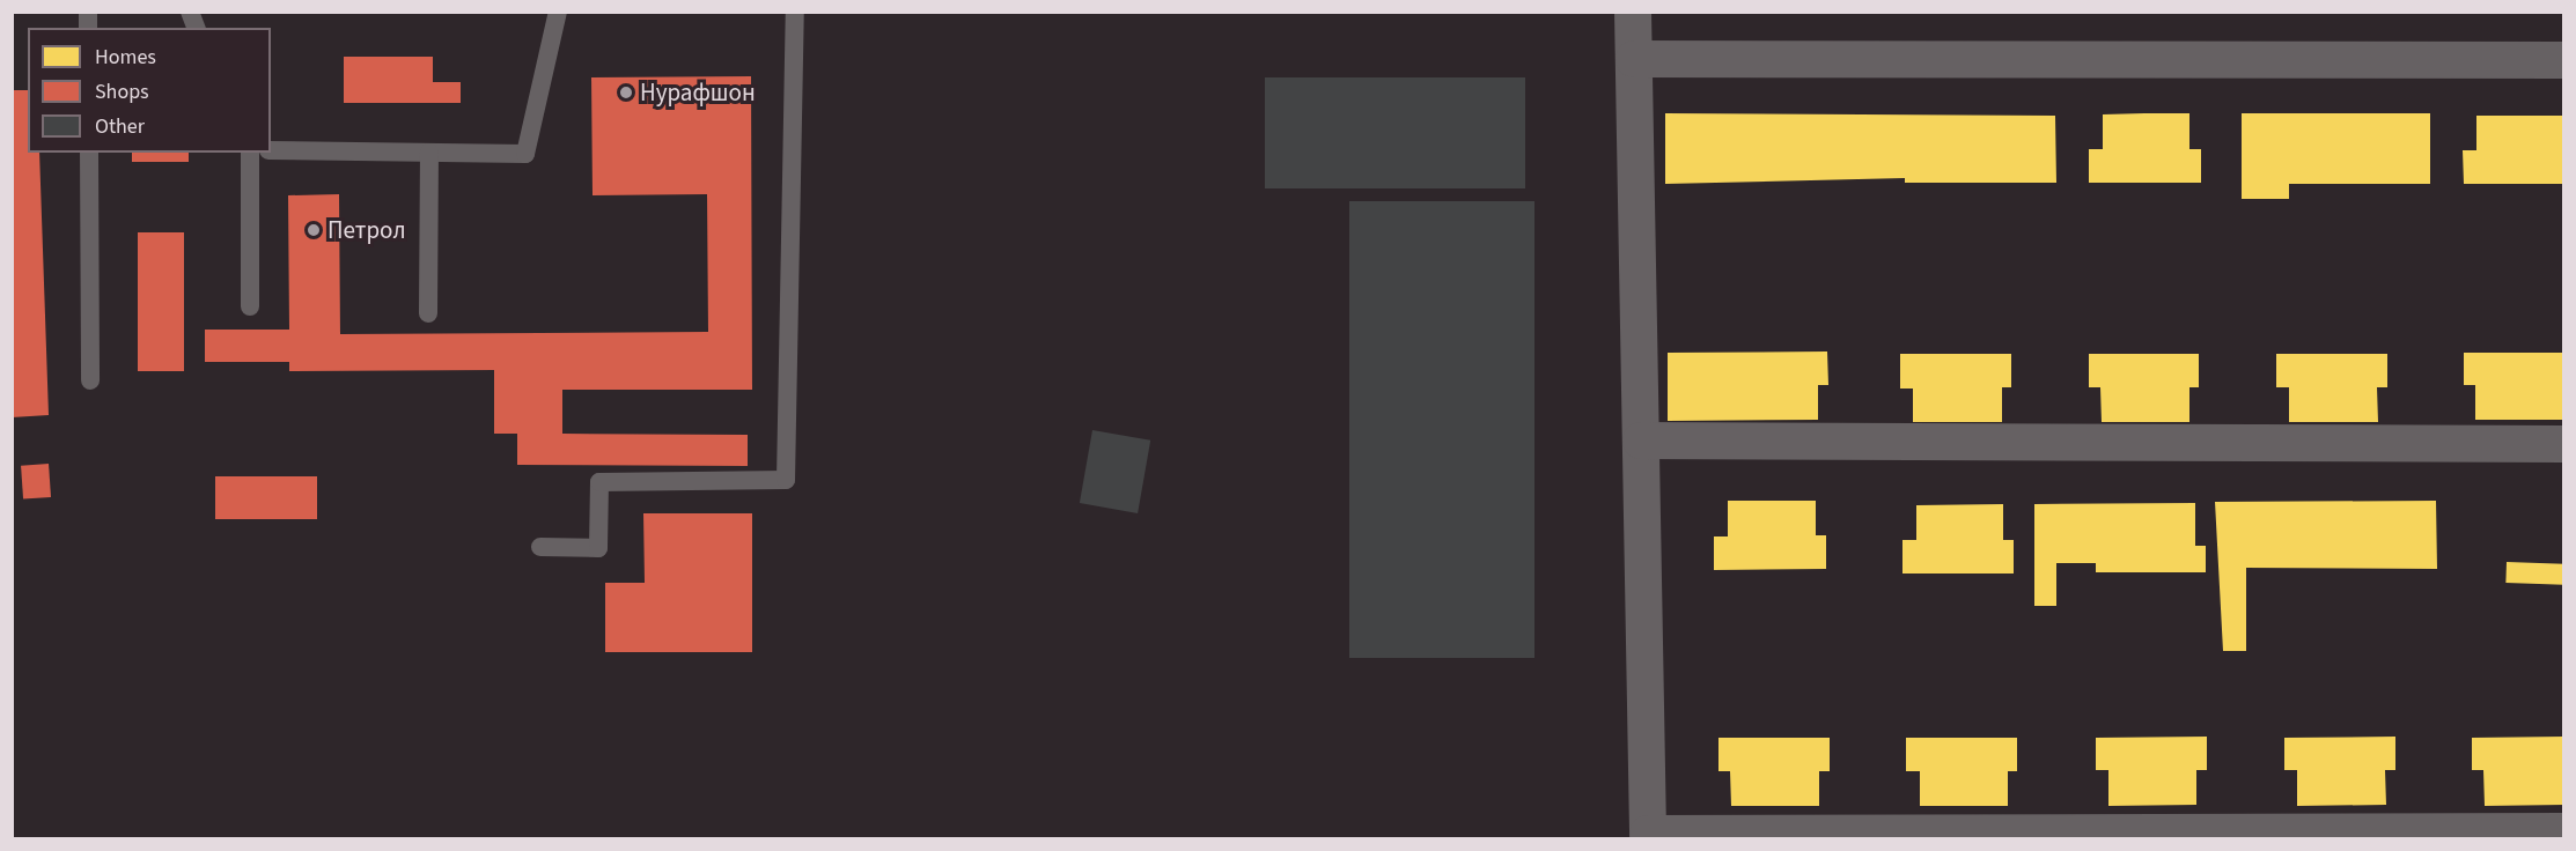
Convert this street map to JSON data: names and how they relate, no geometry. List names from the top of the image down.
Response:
{
  "places": ["Нурафшон", "Петрол"],
  "legend": ["Homes", "Shops", "Other"]
}
